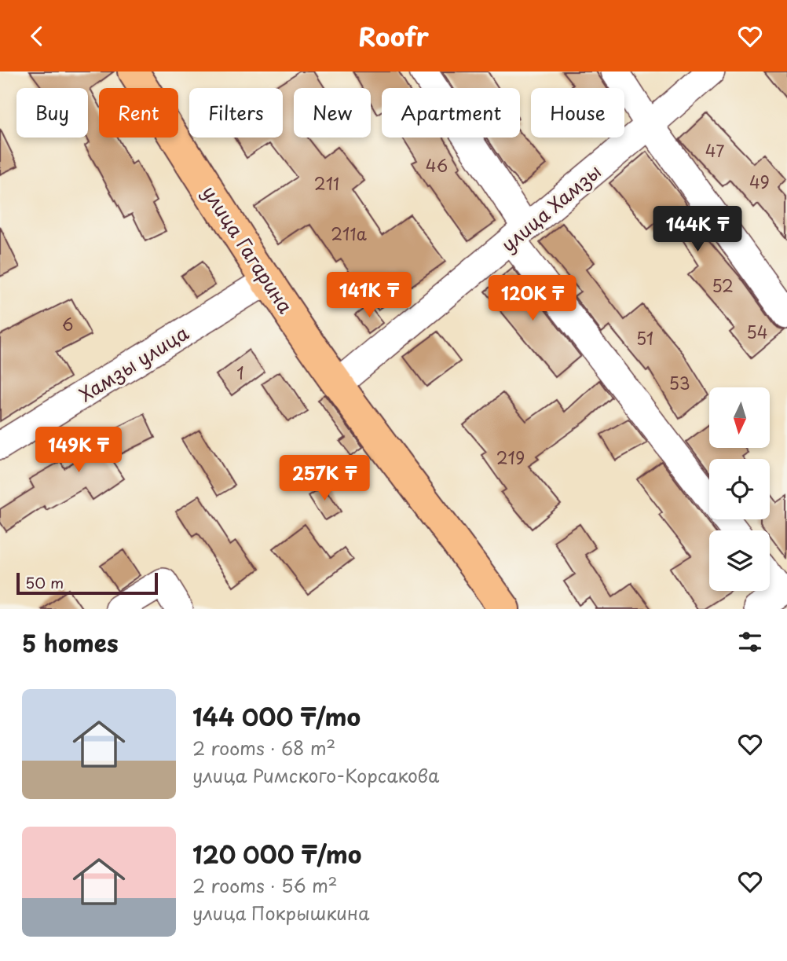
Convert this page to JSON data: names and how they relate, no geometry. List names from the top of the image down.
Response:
{
  "streets": {
    "main road": ["улица Гагарина"],
    "street": ["улица Хамзы", "Хамзы улица"]
  },
  "crossings": [
    ["улица Хамзы", "улица Гагарина"],
    ["улица Гагарина", "Хамзы улица"]
  ],
  "house_numbers": [
    "47",
    "46",
    "49",
    "211",
    "211а",
    "52",
    "6",
    "54",
    "51",
    "1",
    "53",
    "219"
  ],
  "scale_bar": "50 m",
  "north": "bottom",
  "page": {
    "header": "Roofr",
    "chip": [
      "Buy",
      "Rent",
      "Filters",
      "New",
      "Apartment",
      "House"
    ],
    "price": [
      "144K ₸",
      "141K ₸",
      "120K ₸",
      "149K ₸",
      "257K ₸"
    ],
    "scale": "50 m",
    "heading": "5 homes",
    "list": [
      {
        "name": "144 000 ₸/mo",
        "note": "2 rooms · 68 m² · улица Римского-Корсакова"
      },
      {
        "name": "120 000 ₸/mo",
        "note": "2 rooms · 56 m² · улица Покрышкина"
      }
    ]
  }
}
